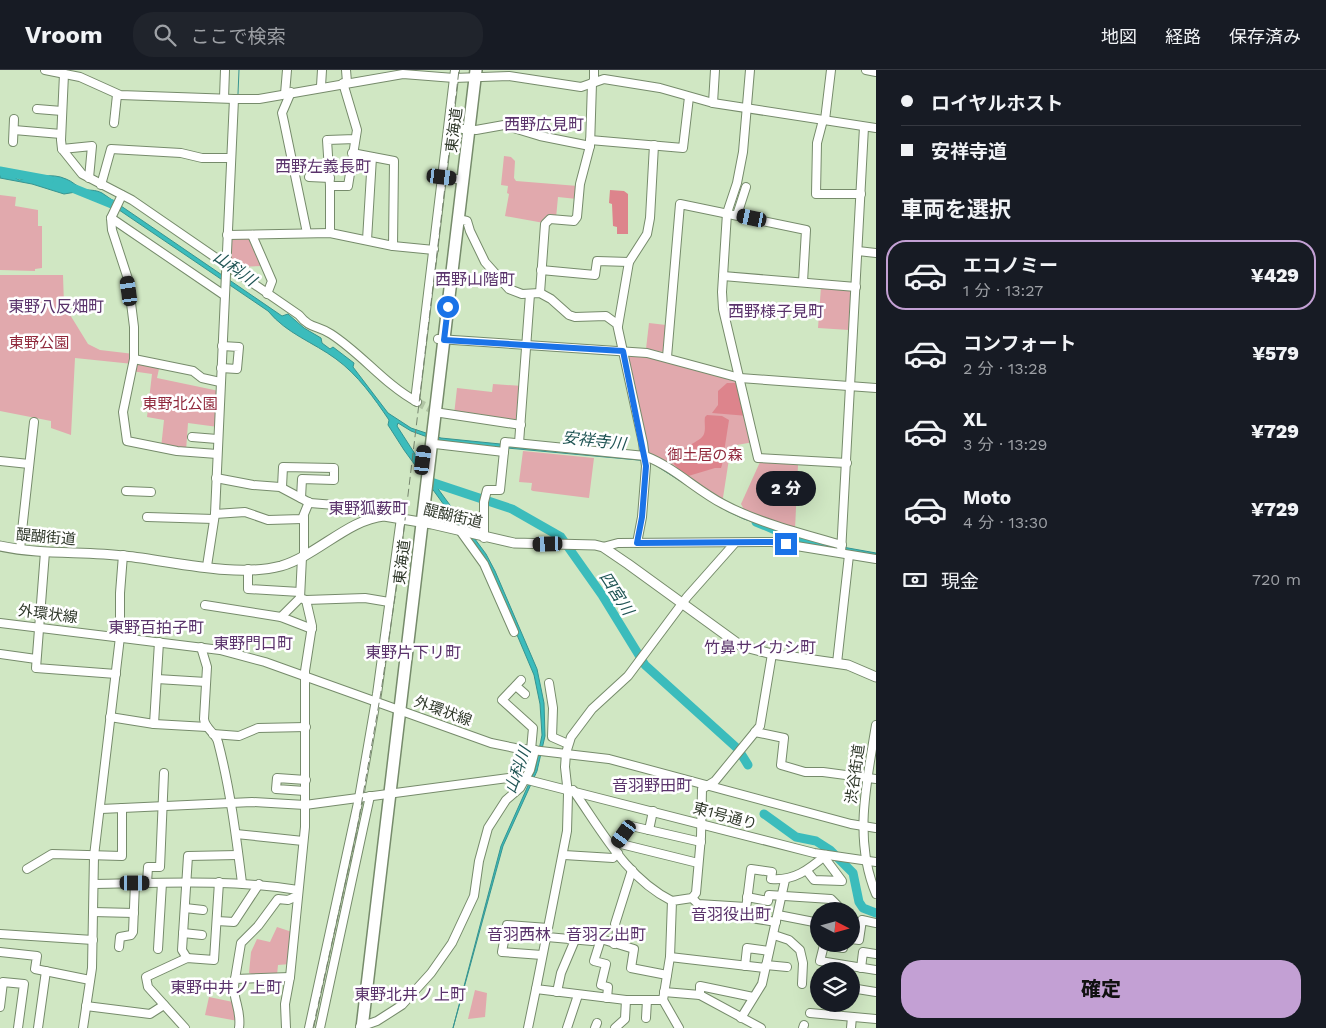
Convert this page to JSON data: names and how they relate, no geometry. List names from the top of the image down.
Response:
{
  "streets": {
    "highway": ["東海道"],
    "main road": ["醍醐街道"],
    "street": ["外環状線", "渋谷街道", "東1号通り"]
  },
  "crossings": [
    ["東海道", "醍醐街道"],
    ["東海道", "外環状線"],
    ["東海道", "東1号通り"],
    ["外環状線", "渋谷街道"],
    ["渋谷街道", "東1号通り"]
  ],
  "districts": [
    "西野広見町",
    "西野左義長町",
    "西野山階町",
    "東野八反畑町",
    "西野様子見町",
    "東野狐薮町",
    "東野百拍子町",
    "東野門口町",
    "竹鼻サイカシ町",
    "東野片下リ町",
    "音羽野田町",
    "音羽役出町",
    "音羽西林",
    "音羽乙出町",
    "東野中井ノ上町",
    "東野北井ノ上町"
  ],
  "water": ["山科川", "安祥寺川", "四宮川"],
  "parks": ["東野公園", "東野北公園", "御土居の森"],
  "north": "right",
  "page": {
    "header": "Vroom",
    "search": "ここで検索",
    "nav": ["地図", "経路", "保存済み"],
    "banner": ["ロイヤルホスト", "安祥寺道"],
    "heading": "車両を選択",
    "list": [
      {
        "name": "エコノミー",
        "note": "1 分 · 13:27",
        "value": "¥429"
      },
      {
        "name": "コンフォート",
        "note": "2 分 · 13:28",
        "value": "¥579"
      },
      {
        "name": "XL",
        "note": "3 分 · 13:29",
        "value": "¥729"
      },
      {
        "name": "Moto",
        "note": "4 分 · 13:30",
        "value": "¥729"
      }
    ],
    "bubble": "2 分",
    "pay": ["現金", "720 m"],
    "buttons": "確定"
  }
}
